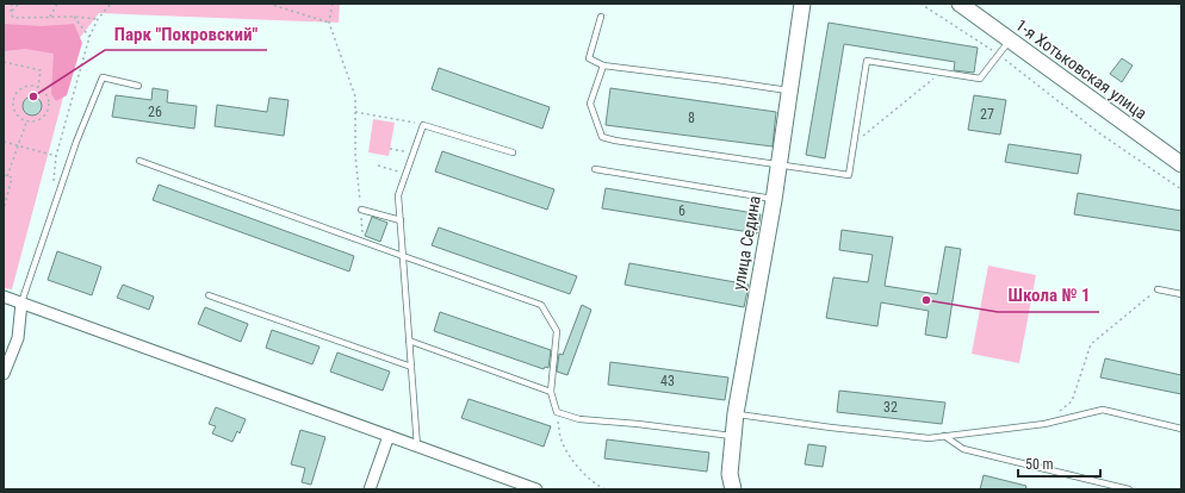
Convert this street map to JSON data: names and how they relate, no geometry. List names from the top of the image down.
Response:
{
  "streets": {
    "street": ["1-я Хотьковская улица", "улица Седина"]
  },
  "places": ["Парк \"Покровский\"", "Школа № 1"],
  "house_numbers": [
    "26",
    "27",
    "8",
    "6",
    "43",
    "32"
  ],
  "scale_bar": "50 m"
}
